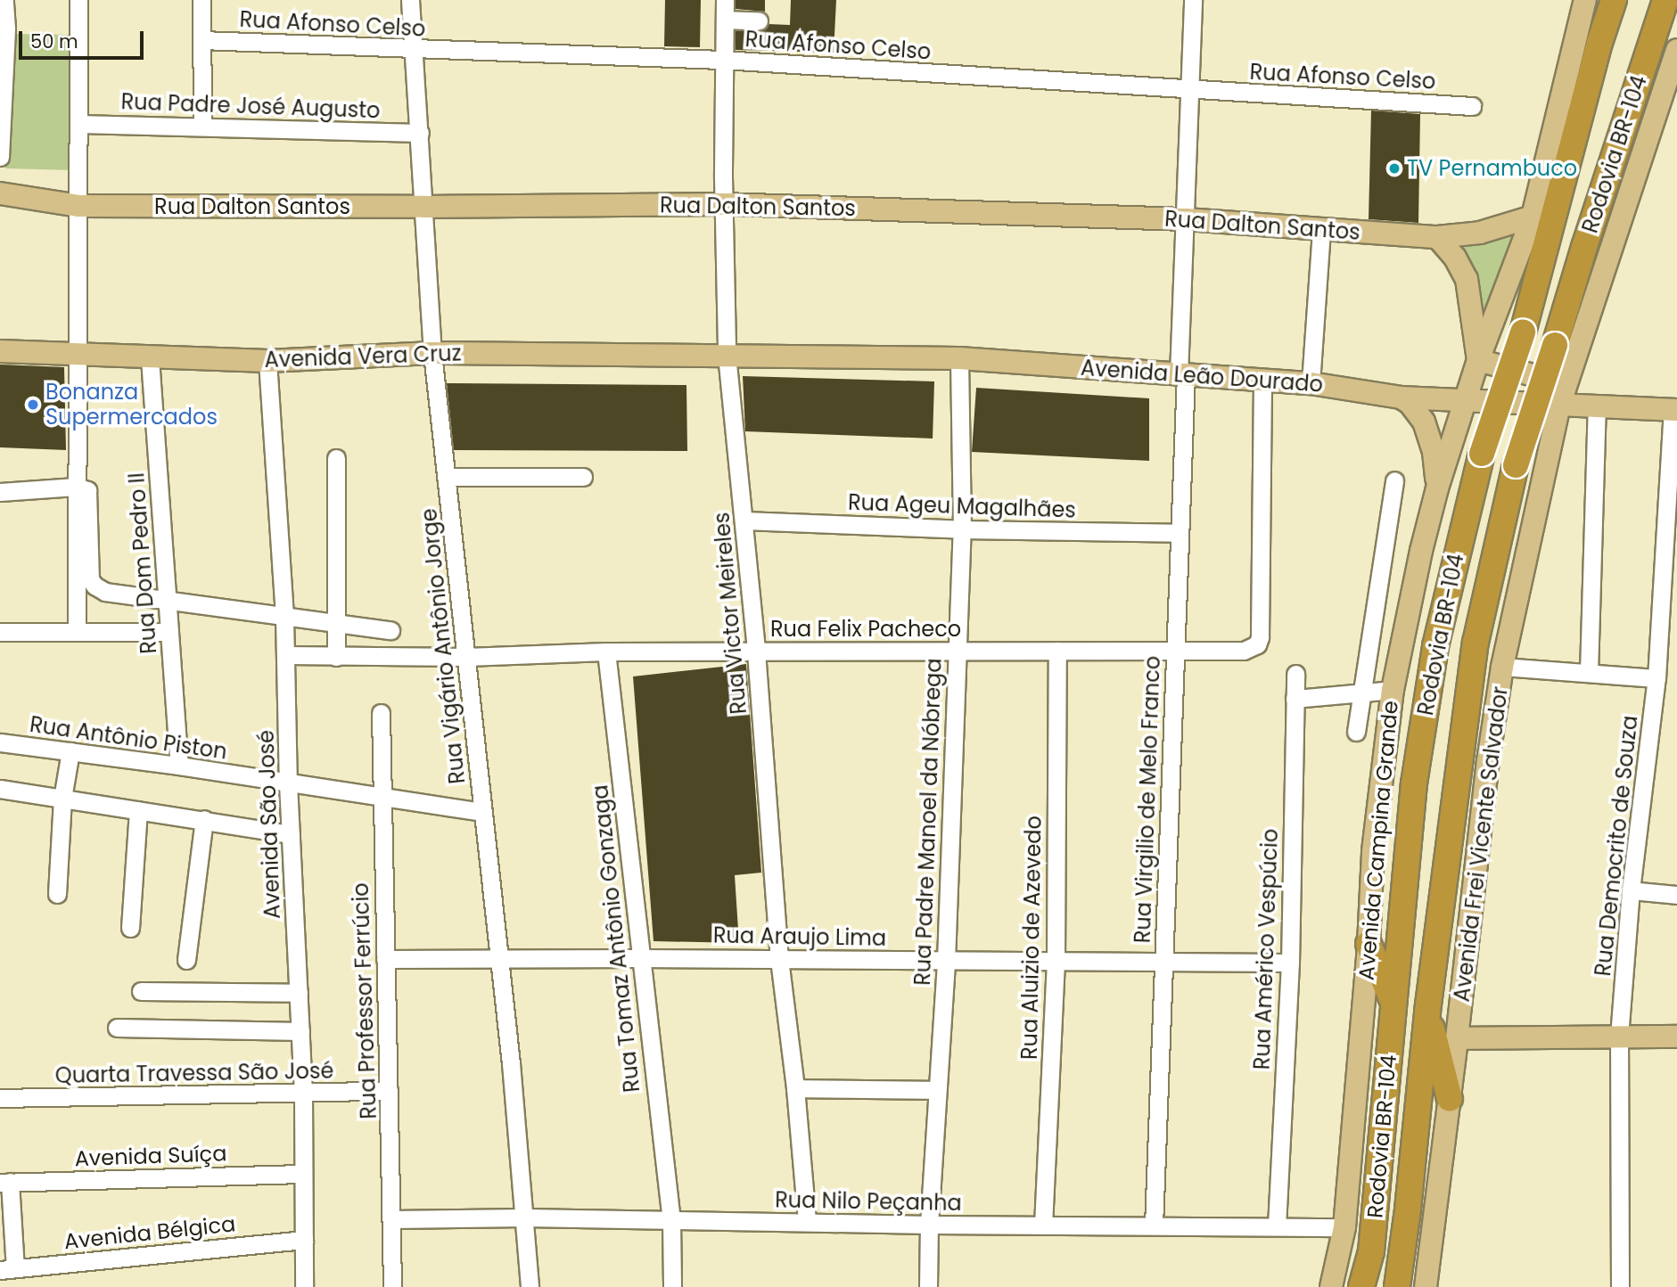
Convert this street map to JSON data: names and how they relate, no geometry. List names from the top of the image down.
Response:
{
  "streets": {
    "highway": ["Rodovia BR-104"],
    "main road": [
      "Rua Dalton Santos",
      "Avenida Vera Cruz",
      "Avenida Leão Dourado",
      "Avenida Campina Grande",
      "Avenida Frei Vicente Salvador"
    ],
    "street": [
      "Rua Afonso Celso",
      "Rua Padre José Augusto",
      "Rua Ageu Magalhães",
      "Rua Dom Pedro II",
      "Rua Victor Meireles",
      "Rua Felix Pacheco",
      "Rua Vigário Antônio Jorge",
      "Rua Antônio Piston",
      "Rua Virgilio de Melo Franco",
      "Rua Padre Manoel da Nóbrega",
      "Avenida São José",
      "Rua Democrito de Souza",
      "Rua Araujo Lima",
      "Rua Aluizio de Azevedo",
      "Rua Tomaz Antônio Gonzaga",
      "Rua Américo Vespúcio",
      "Rua Professor Ferrúcio",
      "Quarta Travessa São José",
      "Avenida Suíça",
      "Rua Nilo Peçanha",
      "Avenida Bélgica"
    ]
  },
  "crossings": [
    ["Rua Afonso Celso", "Rua Victor Meireles"],
    ["Rua Afonso Celso", "Rua Vigário Antônio Jorge"],
    ["Rua Afonso Celso", "Rua Virgilio de Melo Franco"],
    ["Rua Padre José Augusto", "Rua Vigário Antônio Jorge"],
    ["Rua Dalton Santos", "Rua Victor Meireles"],
    ["Rua Dalton Santos", "Rua Vigário Antônio Jorge"],
    ["Rua Dalton Santos", "Rua Virgilio de Melo Franco"],
    ["Rua Dalton Santos", "Avenida Campina Grande"],
    ["Avenida Vera Cruz", "Avenida Leão Dourado"],
    ["Avenida Vera Cruz", "Rua Dom Pedro II"],
    ["Avenida Vera Cruz", "Rua Victor Meireles"],
    ["Avenida Vera Cruz", "Rua Vigário Antônio Jorge"],
    ["Avenida Vera Cruz", "Avenida São José"],
    ["Avenida Leão Dourado", "Rua Victor Meireles"],
    ["Avenida Leão Dourado", "Rua Felix Pacheco"],
    ["Avenida Leão Dourado", "Rua Virgilio de Melo Franco"],
    ["Avenida Leão Dourado", "Rua Padre Manoel da Nóbrega"],
    ["Avenida Leão Dourado", "Avenida Campina Grande"],
    ["Avenida Leão Dourado", "Avenida Frei Vicente Salvador"],
    ["Avenida Leão Dourado", "Rua Democrito de Souza"],
    ["Rua Ageu Magalhães", "Rua Victor Meireles"],
    ["Rua Ageu Magalhães", "Rua Virgilio de Melo Franco"],
    ["Rua Ageu Magalhães", "Rua Padre Manoel da Nóbrega"],
    ["Rua Dom Pedro II", "Rua Antônio Piston"],
    ["Rua Victor Meireles", "Rua Felix Pacheco"],
    ["Rua Victor Meireles", "Rua Araujo Lima"],
    ["Rua Victor Meireles", "Rua Nilo Peçanha"],
    ["Rua Felix Pacheco", "Rua Vigário Antônio Jorge"],
    ["Rua Felix Pacheco", "Rua Virgilio de Melo Franco"],
    ["Rua Felix Pacheco", "Rua Padre Manoel da Nóbrega"],
    ["Rua Felix Pacheco", "Avenida São José"],
    ["Rua Felix Pacheco", "Rua Aluizio de Azevedo"],
    ["Rua Felix Pacheco", "Rua Tomaz Antônio Gonzaga"],
    ["Rua Vigário Antônio Jorge", "Rua Antônio Piston"],
    ["Rua Vigário Antônio Jorge", "Rua Araujo Lima"],
    ["Rua Vigário Antônio Jorge", "Rua Nilo Peçanha"],
    ["Rua Antônio Piston", "Avenida São José"],
    ["Rua Antônio Piston", "Rua Professor Ferrúcio"],
    ["Rua Virgilio de Melo Franco", "Rua Araujo Lima"],
    ["Rua Virgilio de Melo Franco", "Rua Nilo Peçanha"],
    ["Rua Padre Manoel da Nóbrega", "Rua Araujo Lima"],
    ["Rua Padre Manoel da Nóbrega", "Rua Nilo Peçanha"],
    ["Avenida São José", "Quarta Travessa São José"],
    ["Avenida São José", "Avenida Suíça"],
    ["Avenida São José", "Avenida Bélgica"],
    ["Avenida Campina Grande", "Rua Nilo Peçanha"],
    ["Rua Araujo Lima", "Rua Aluizio de Azevedo"],
    ["Rua Araujo Lima", "Rua Tomaz Antônio Gonzaga"],
    ["Rua Araujo Lima", "Rua Américo Vespúcio"],
    ["Rua Araujo Lima", "Rua Professor Ferrúcio"],
    ["Rua Aluizio de Azevedo", "Rua Nilo Peçanha"],
    ["Rua Tomaz Antônio Gonzaga", "Rua Nilo Peçanha"],
    ["Rua Américo Vespúcio", "Rua Nilo Peçanha"],
    ["Rua Professor Ferrúcio", "Quarta Travessa São José"],
    ["Rua Professor Ferrúcio", "Rua Nilo Peçanha"]
  ],
  "places": ["TV Pernambuco", "Bonanza Supermercados"],
  "scale_bar": "50 m"
}
